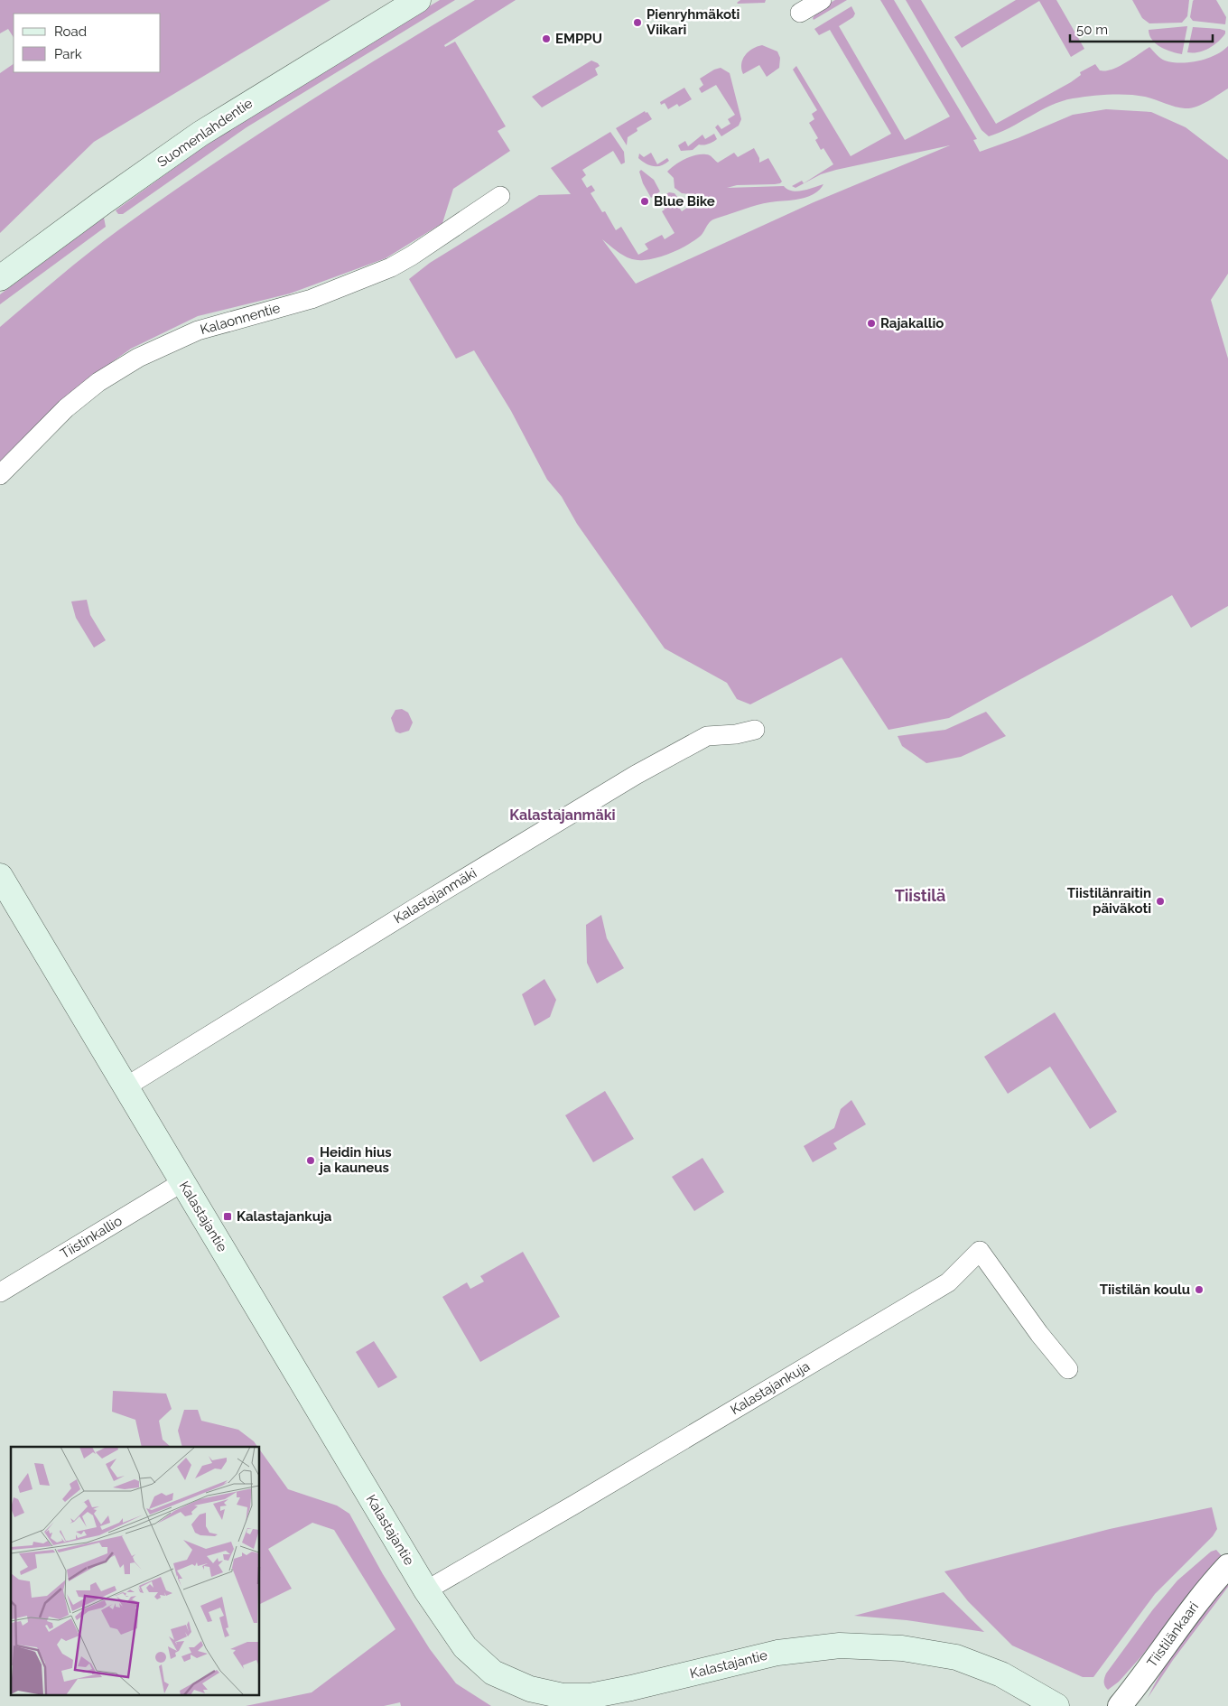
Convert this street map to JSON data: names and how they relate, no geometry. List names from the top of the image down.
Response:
{
  "streets": {
    "main road": ["Suomenlahdentie", "Kalastajantie"],
    "street": [
      "Kalaonnentie",
      "Kalastajanmäki",
      "Tiistinkallio",
      "Kalastajankuja",
      "Tiistilänkaari"
    ]
  },
  "crossings": [
    ["Kalastajanmäki", "Kalastajantie"],
    ["Kalastajantie", "Tiistinkallio"],
    ["Kalastajantie", "Kalastajankuja"]
  ],
  "districts": ["Kalastajanmäki", "Tiistilä"],
  "places": {
    "other": [
      "Pienryhmäkoti Viikari",
      "EMPPU",
      "Blue Bike",
      "Rajakallio",
      "Tiistilänraitin päiväkoti",
      "Heidin hius ja kauneus",
      "Tiistilän koulu"
    ],
    "transit": ["Kalastajankuja"]
  },
  "legend": ["Road", "Park"],
  "scale_bar": "50 m"
}
